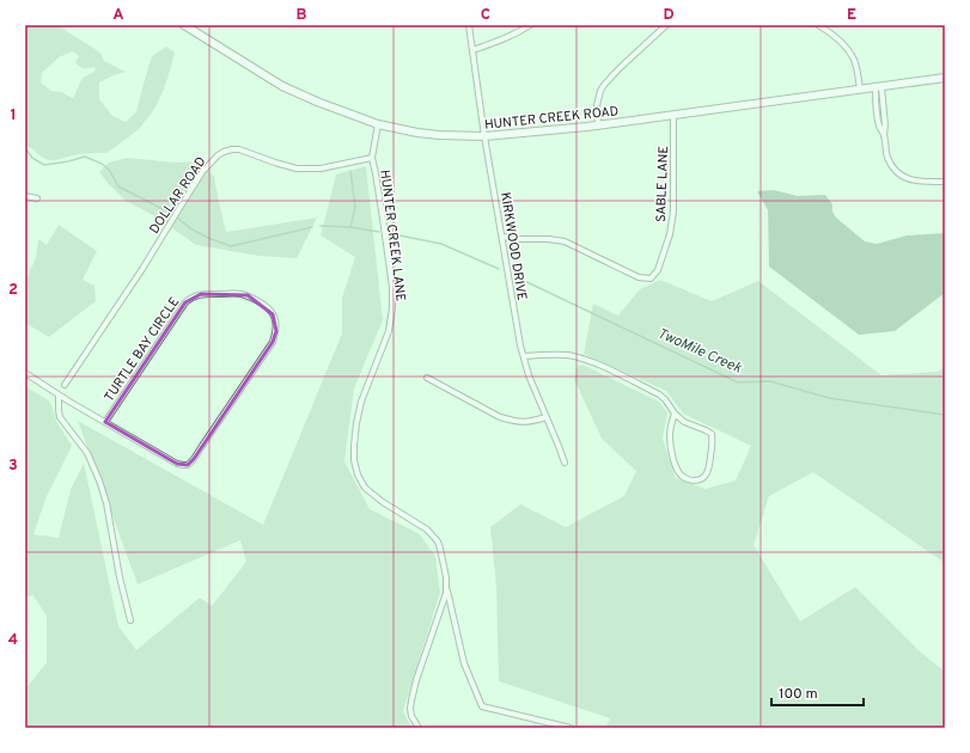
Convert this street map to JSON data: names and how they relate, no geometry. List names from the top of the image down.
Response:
{
  "streets": {
    "main road": ["HUNTER CREEK ROAD"],
    "street": [
      "SABLE LANE",
      "DOLLAR ROAD",
      "HUNTER CREEK LANE",
      "KIRKWOOD DRIVE",
      "TURTLE BAY CIRCLE"
    ]
  },
  "crossings": [
    ["HUNTER CREEK ROAD", "SABLE LANE"],
    ["HUNTER CREEK ROAD", "KIRKWOOD DRIVE"],
    ["SABLE LANE", "KIRKWOOD DRIVE"],
    ["DOLLAR ROAD", "HUNTER CREEK LANE"]
  ],
  "water": ["TwoMile Creek"],
  "scale_bar": "100 m",
  "grid": {
    "columns": [
      "A",
      "B",
      "C",
      "D",
      "E"
    ],
    "rows": [
      "1",
      "2",
      "3",
      "4"
    ]
  }
}
